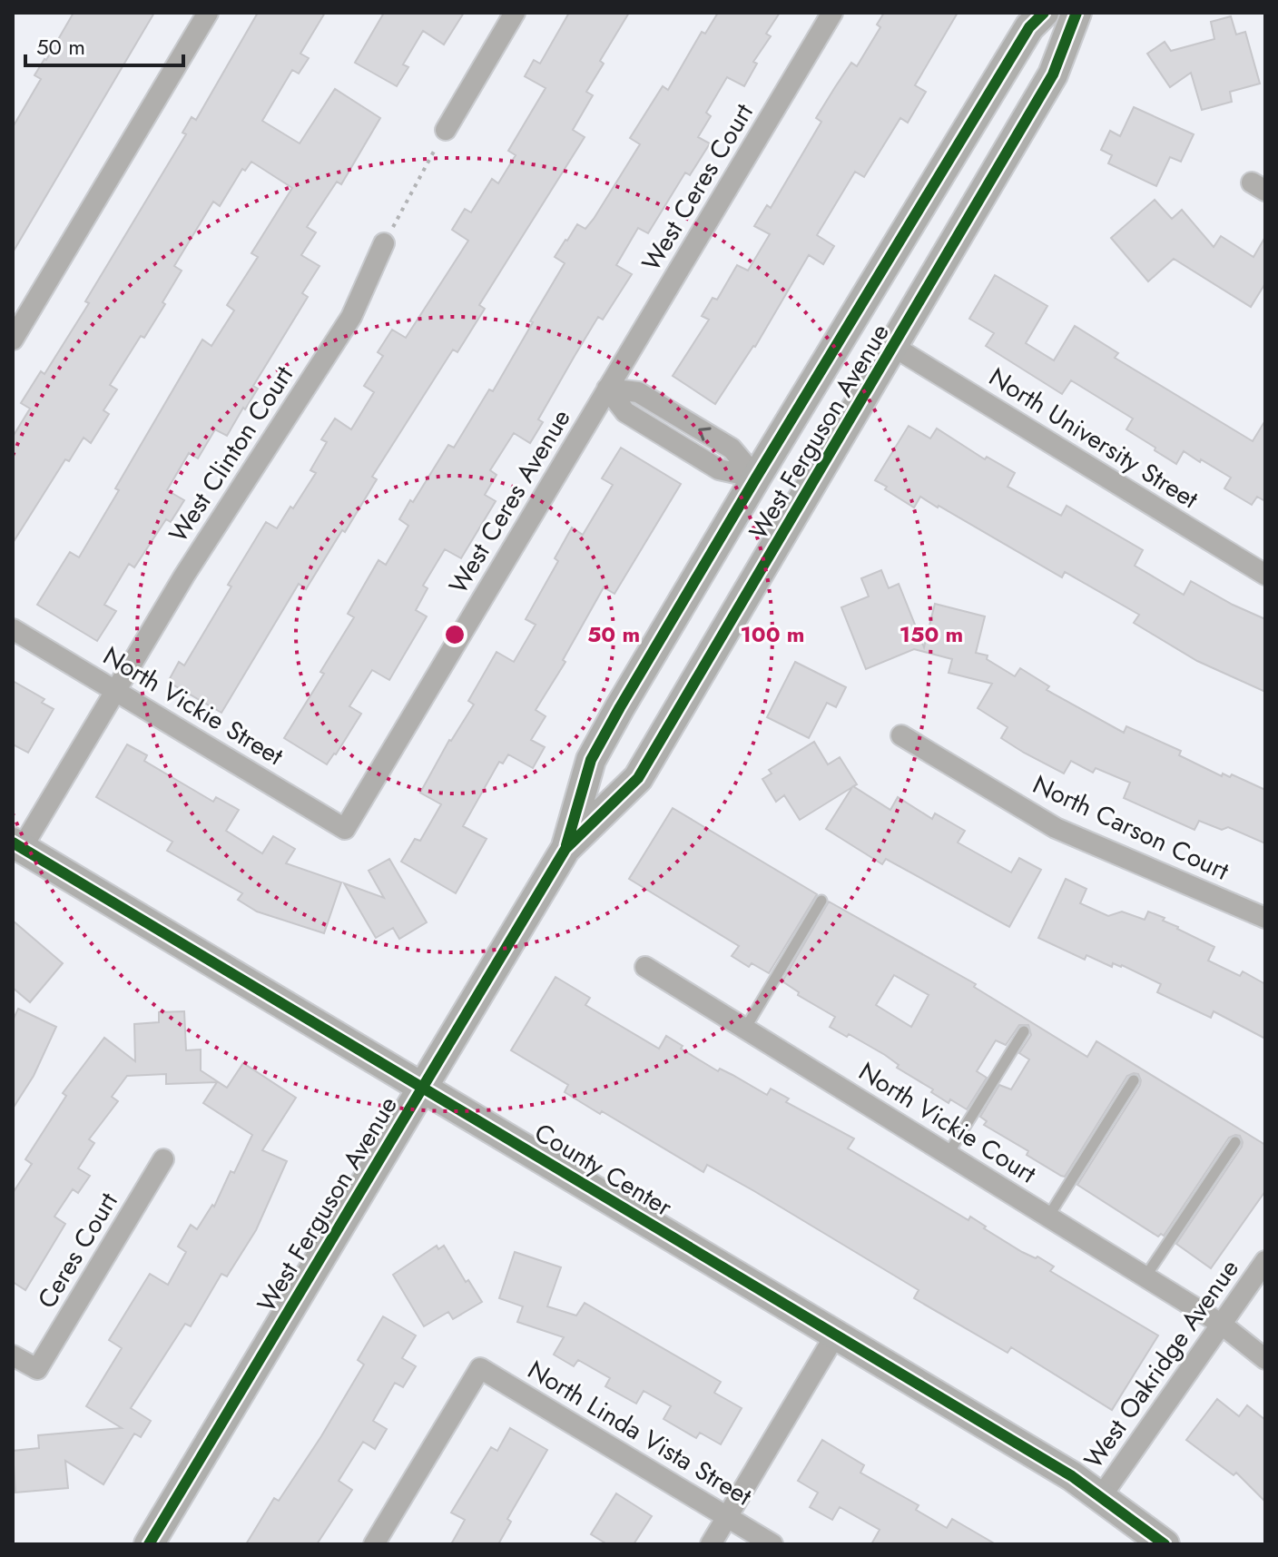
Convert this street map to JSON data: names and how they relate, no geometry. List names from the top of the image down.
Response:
{
  "streets": {
    "street": [
      "West Ceres Court",
      "West Ferguson Avenue",
      "North University Street",
      "West Clinton Court",
      "West Ceres Avenue",
      "North Vickie Street",
      "North Carson Court",
      "North Vickie Court",
      "County Center",
      "Ceres Court",
      "West Oakridge Avenue",
      "North Linda Vista Street"
    ]
  },
  "crossings": [
    ["West Ceres Court", "West Ceres Avenue"],
    ["West Ferguson Avenue", "North University Street"],
    ["West Ferguson Avenue", "County Center"],
    ["West Clinton Court", "North Vickie Street"],
    ["West Clinton Court", "County Center"],
    ["West Ceres Avenue", "North Vickie Street"],
    ["North Vickie Court", "West Oakridge Avenue"],
    ["County Center", "West Oakridge Avenue"]
  ],
  "scale_bar": "50 m",
  "rings": ["50 m", "100 m", "150 m"]
}
